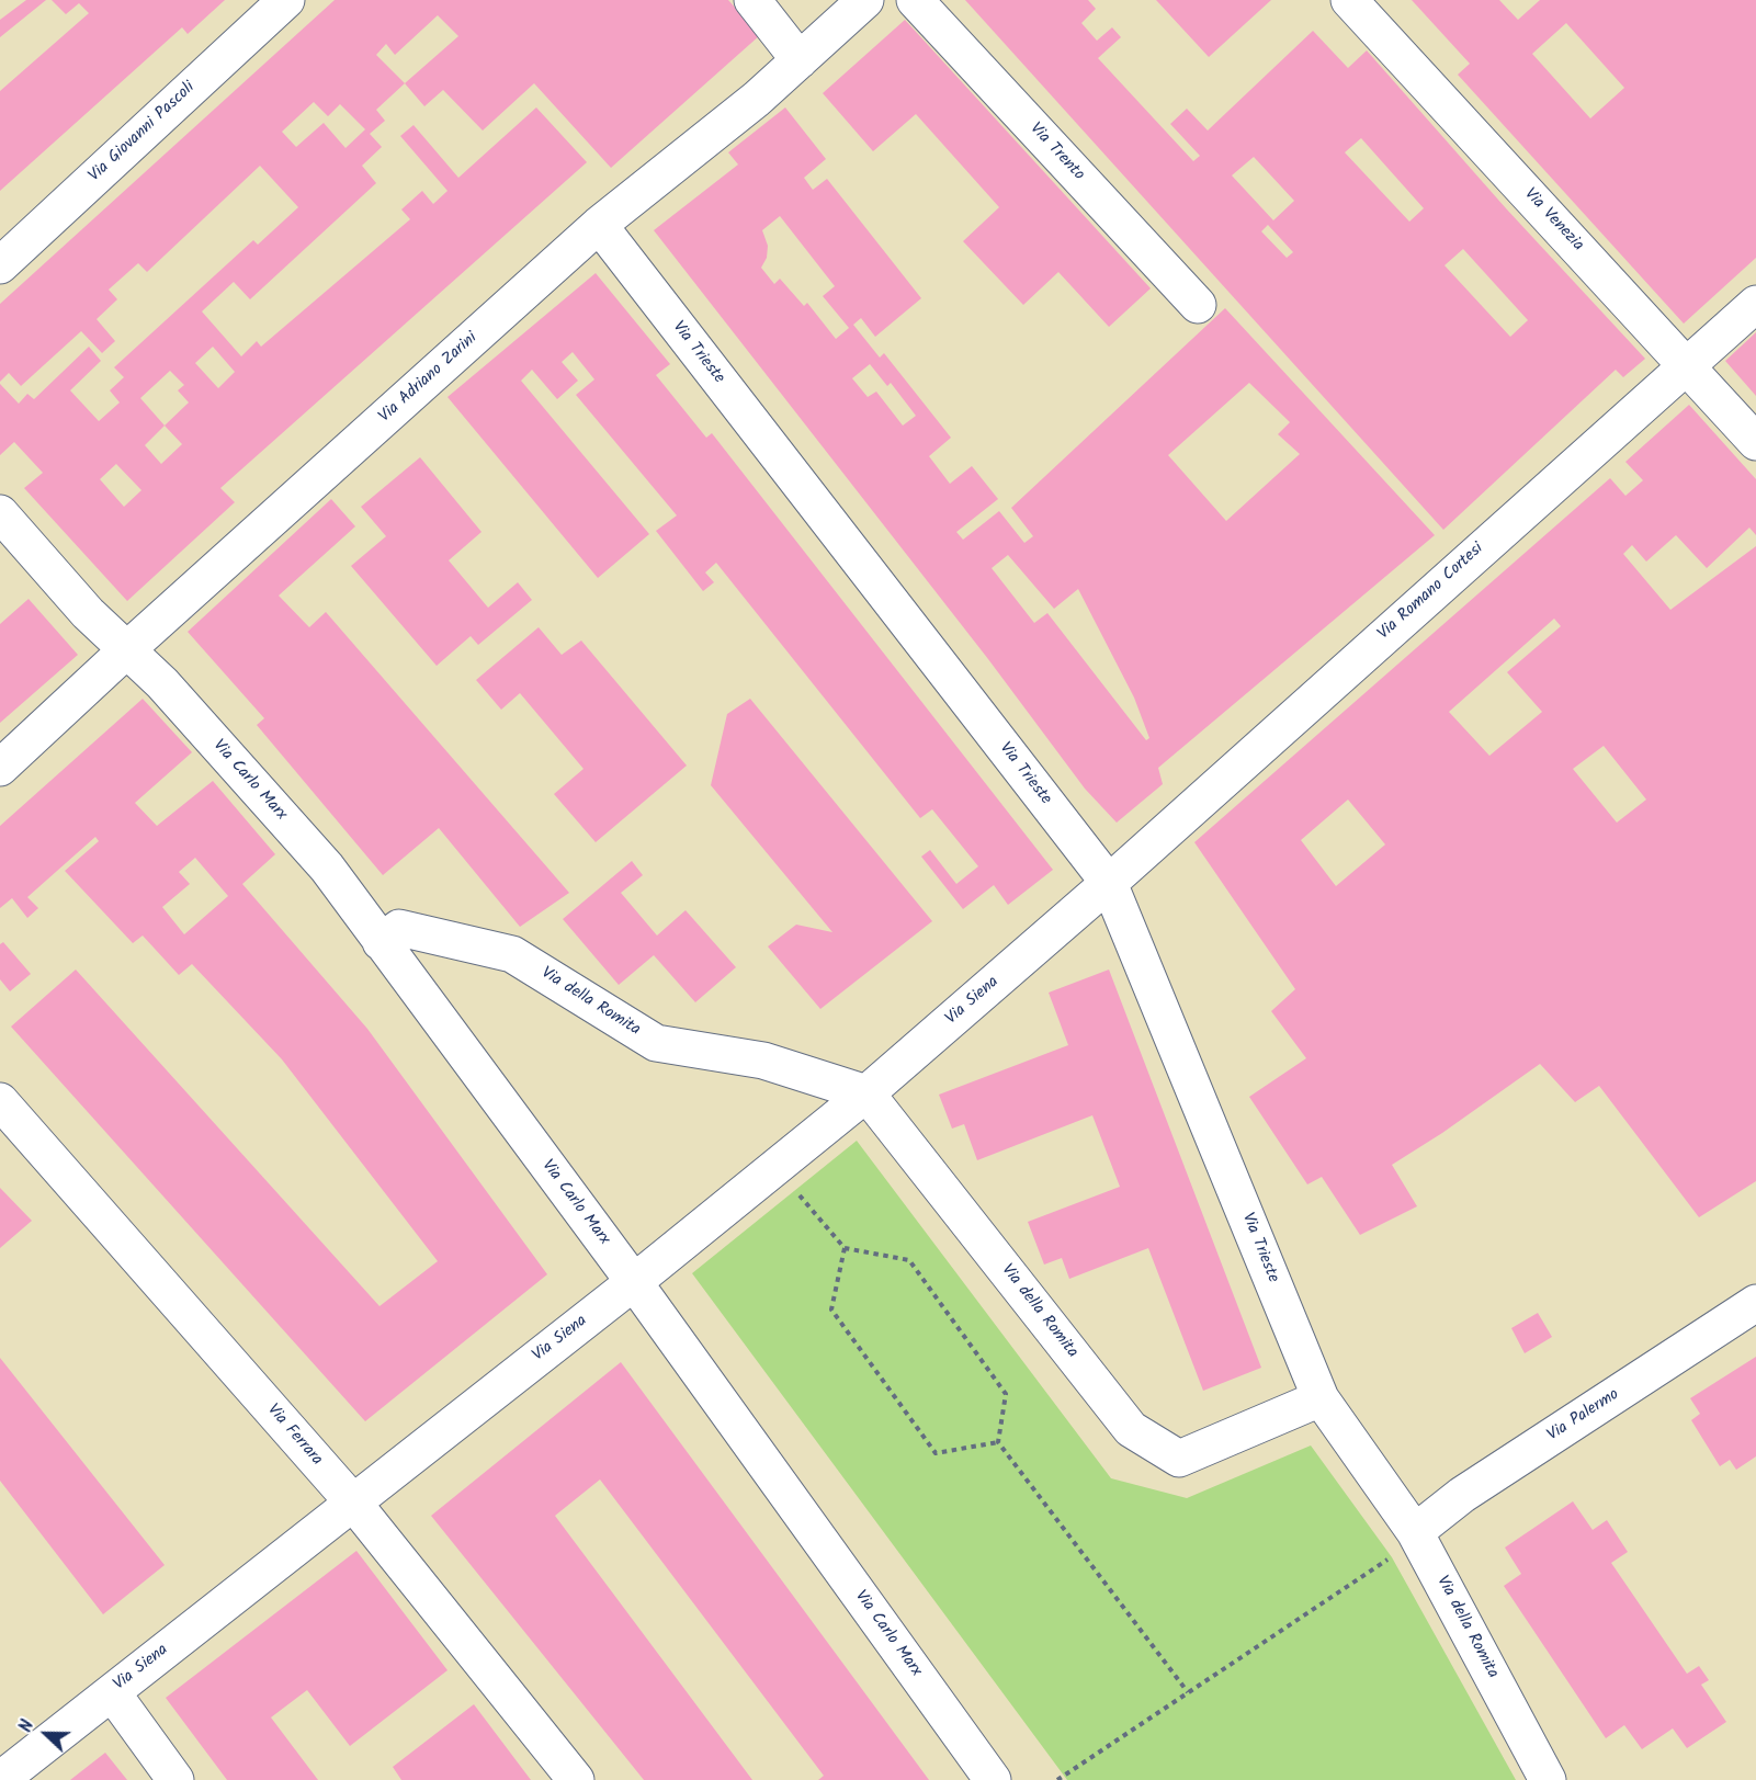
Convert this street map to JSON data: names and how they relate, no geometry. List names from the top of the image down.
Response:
{
  "streets": {
    "street": [
      "Via Giovanni Pascoli",
      "Via Trento",
      "Via Venezia",
      "Via Trieste",
      "Via Adriano Zarini",
      "Via Romano Cortesi",
      "Via Carlo Marx",
      "Via Siena",
      "Via della Romita",
      "Via Palermo",
      "Via Ferrara"
    ]
  },
  "crossings": [
    ["Via Venezia", "Via Romano Cortesi"],
    ["Via Trieste", "Via Adriano Zarini"],
    ["Via Trieste", "Via Romano Cortesi"],
    ["Via Trieste", "Via Siena"],
    ["Via Trieste", "Via della Romita"],
    ["Via Adriano Zarini", "Via Carlo Marx"],
    ["Via Romano Cortesi", "Via Siena"],
    ["Via Carlo Marx", "Via Siena"],
    ["Via Carlo Marx", "Via della Romita"],
    ["Via Siena", "Via della Romita"],
    ["Via Siena", "Via Ferrara"],
    ["Via della Romita", "Via Palermo"]
  ],
  "north": "left"
}
